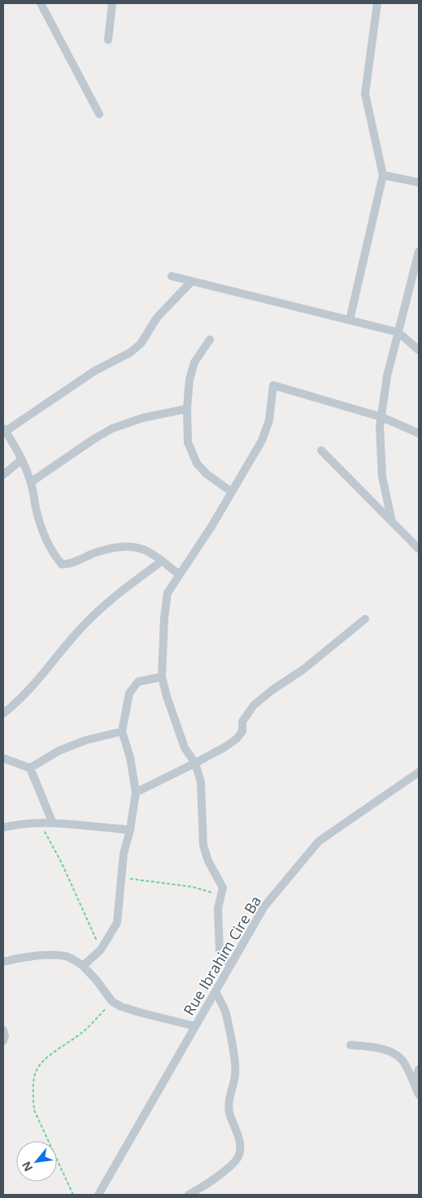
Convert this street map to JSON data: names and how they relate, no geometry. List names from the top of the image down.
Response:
{
  "streets": {
    "street": ["Rue Ibrahim Cire Ba"]
  },
  "north": "bottom left"
}
